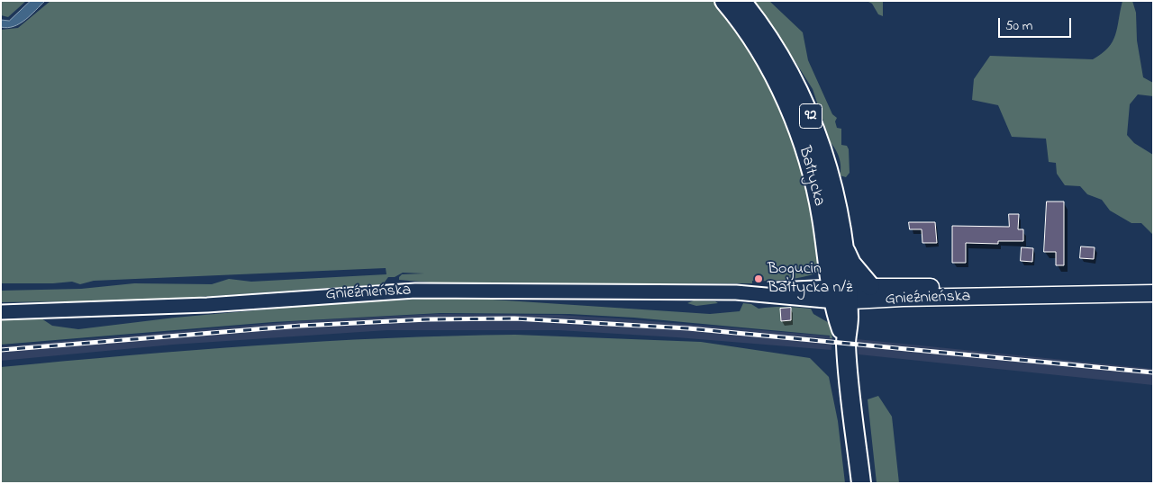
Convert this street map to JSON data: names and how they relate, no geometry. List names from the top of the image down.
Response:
{
  "streets": {
    "main road": ["92", "Bałtycka", "Gnieźnieńska"]
  },
  "crossings": [
    ["Bałtycka", "Gnieźnieńska"]
  ],
  "places": ["Bogucin Bałtycka n/ż"],
  "scale_bar": "50 m"
}
